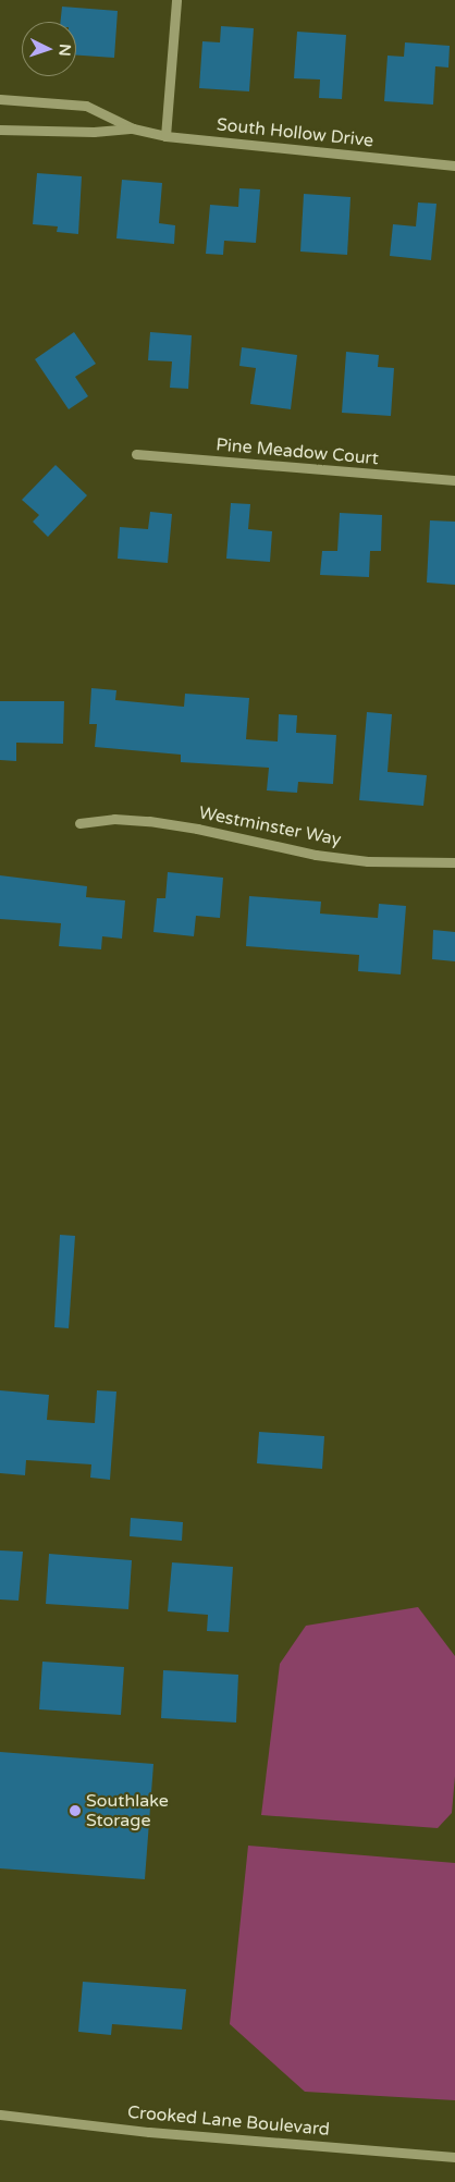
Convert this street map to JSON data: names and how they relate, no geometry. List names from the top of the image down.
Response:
{
  "streets": {
    "street": [
      "South Hollow Drive",
      "Pine Meadow Court",
      "Westminster Way",
      "Crooked Lane Boulevard"
    ]
  },
  "places": ["Southlake Storage"],
  "north": "right"
}
